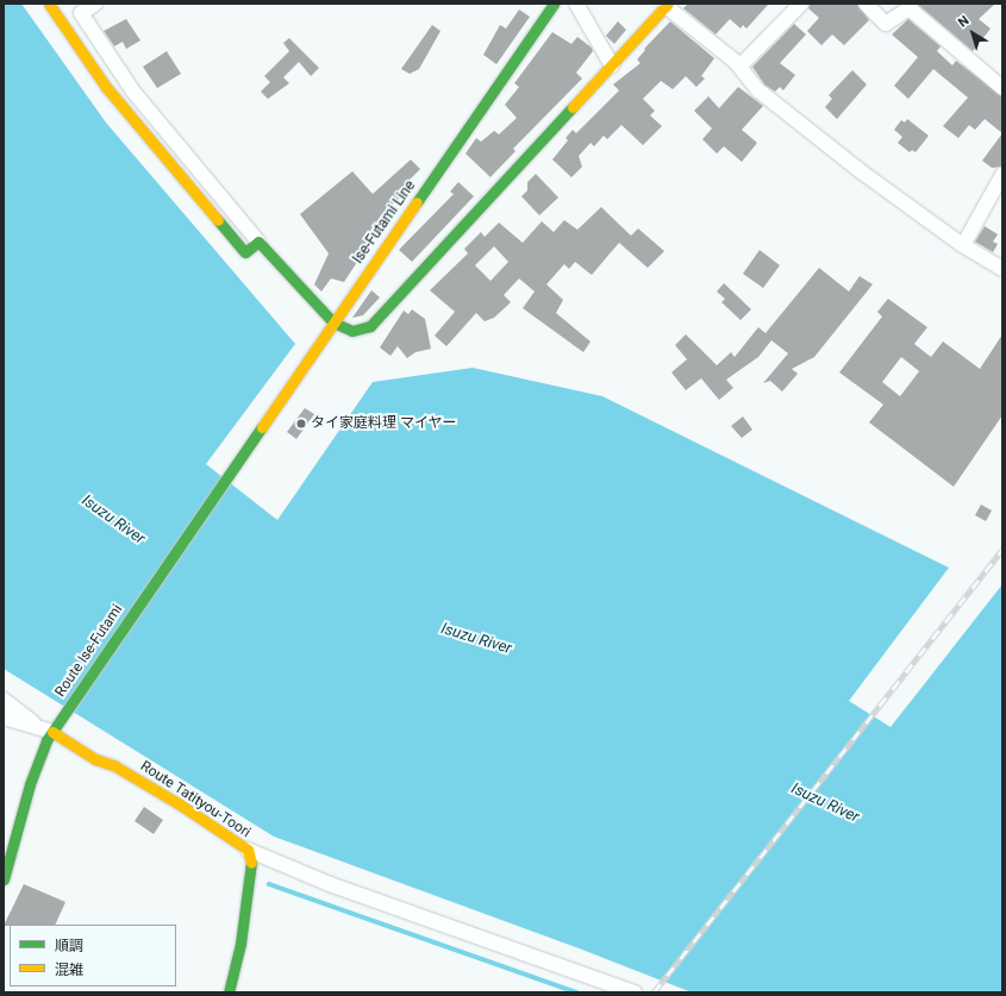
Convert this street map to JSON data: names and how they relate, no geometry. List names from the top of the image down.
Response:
{
  "streets": {
    "main road": ["Ise-Futami Line", "Route Ise-Futami", "Route Tatityou-Toori"]
  },
  "crossings": [
    ["Ise-Futami Line", "Route Ise-Futami"],
    ["Route Ise-Futami", "Route Tatityou-Toori"]
  ],
  "water": ["Isuzu River"],
  "places": ["タイ家庭料理 マイヤー"],
  "legend": ["順調", "混雑"],
  "north": "top left"
}
